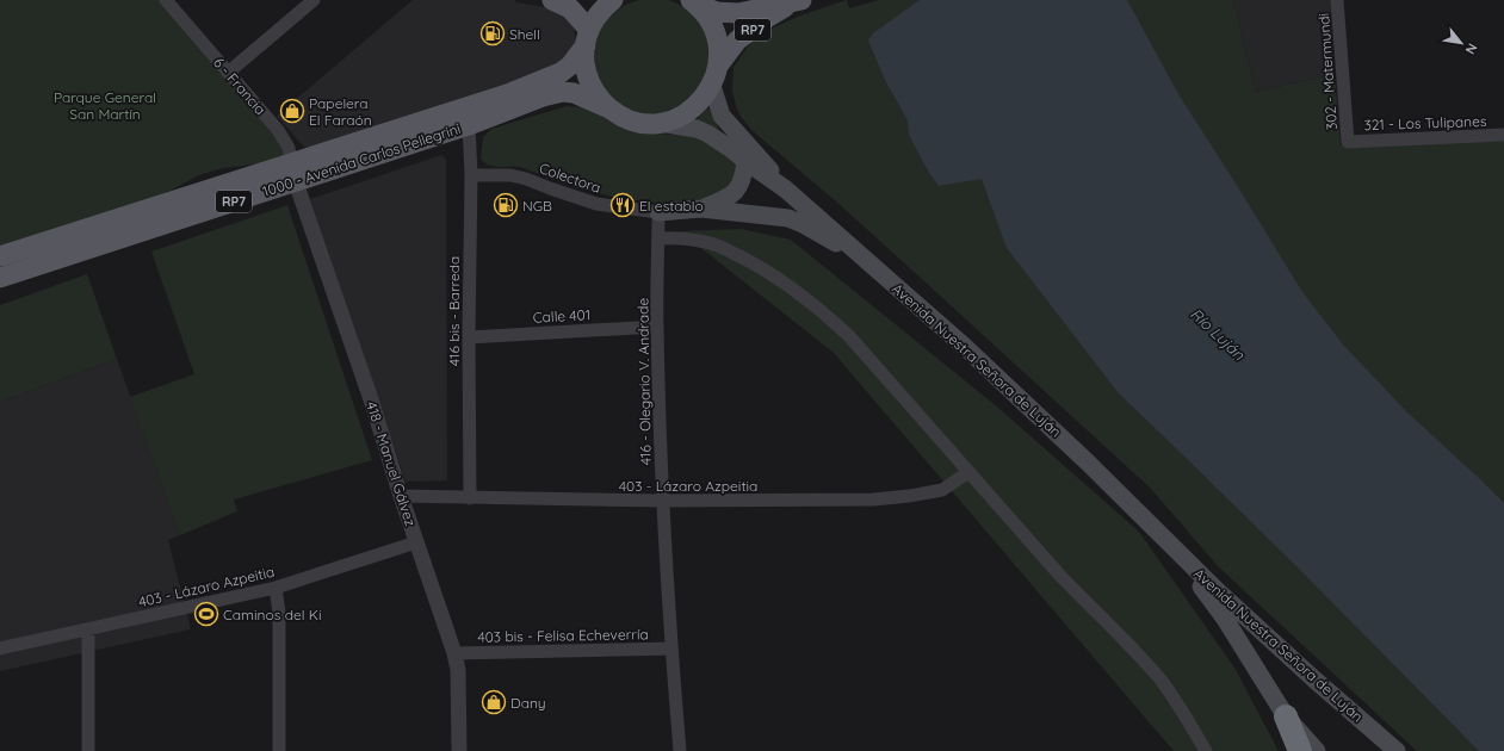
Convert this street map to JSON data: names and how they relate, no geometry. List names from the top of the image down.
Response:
{
  "streets": {
    "main road": ["RP7", "1000 - Avenida Carlos Pellegrini", "Avenida Nuestra Señora de Luján"],
    "street": [
      "302 - Matermundi",
      "6 - Francia",
      "321 - Los Tulipanes",
      "Colectora",
      "416 bis - Barreda",
      "Calle 401",
      "416 - Olegario V. Andrade",
      "418 - Manuel Gálvez",
      "403 - Lázaro Azpeitia",
      "403 bis - Felisa Echeverría"
    ]
  },
  "crossings": [
    ["RP7", "1000 - Avenida Carlos Pellegrini"],
    ["RP7", "Avenida Nuestra Señora de Luján"],
    ["302 - Matermundi", "321 - Los Tulipanes"],
    ["6 - Francia", "1000 - Avenida Carlos Pellegrini"],
    ["6 - Francia", "418 - Manuel Gálvez"],
    ["1000 - Avenida Carlos Pellegrini", "416 bis - Barreda"],
    ["1000 - Avenida Carlos Pellegrini", "418 - Manuel Gálvez"],
    ["Colectora", "416 bis - Barreda"],
    ["Colectora", "416 - Olegario V. Andrade"],
    ["416 bis - Barreda", "Calle 401"],
    ["416 bis - Barreda", "403 - Lázaro Azpeitia"],
    ["Calle 401", "416 - Olegario V. Andrade"],
    ["416 - Olegario V. Andrade", "403 - Lázaro Azpeitia"],
    ["416 - Olegario V. Andrade", "403 bis - Felisa Echeverría"],
    ["418 - Manuel Gálvez", "403 - Lázaro Azpeitia"],
    ["418 - Manuel Gálvez", "403 bis - Felisa Echeverría"]
  ],
  "water": ["Río Luján"],
  "parks": ["Parque General San Martín"],
  "places": {
    "fuel station": ["Shell", "NGB"],
    "shop": ["Papelera El Faraón", "Dany"],
    "restaurant": ["El establo"],
    "sports": ["Caminos del Ki"]
  },
  "north": "bottom right"
}
